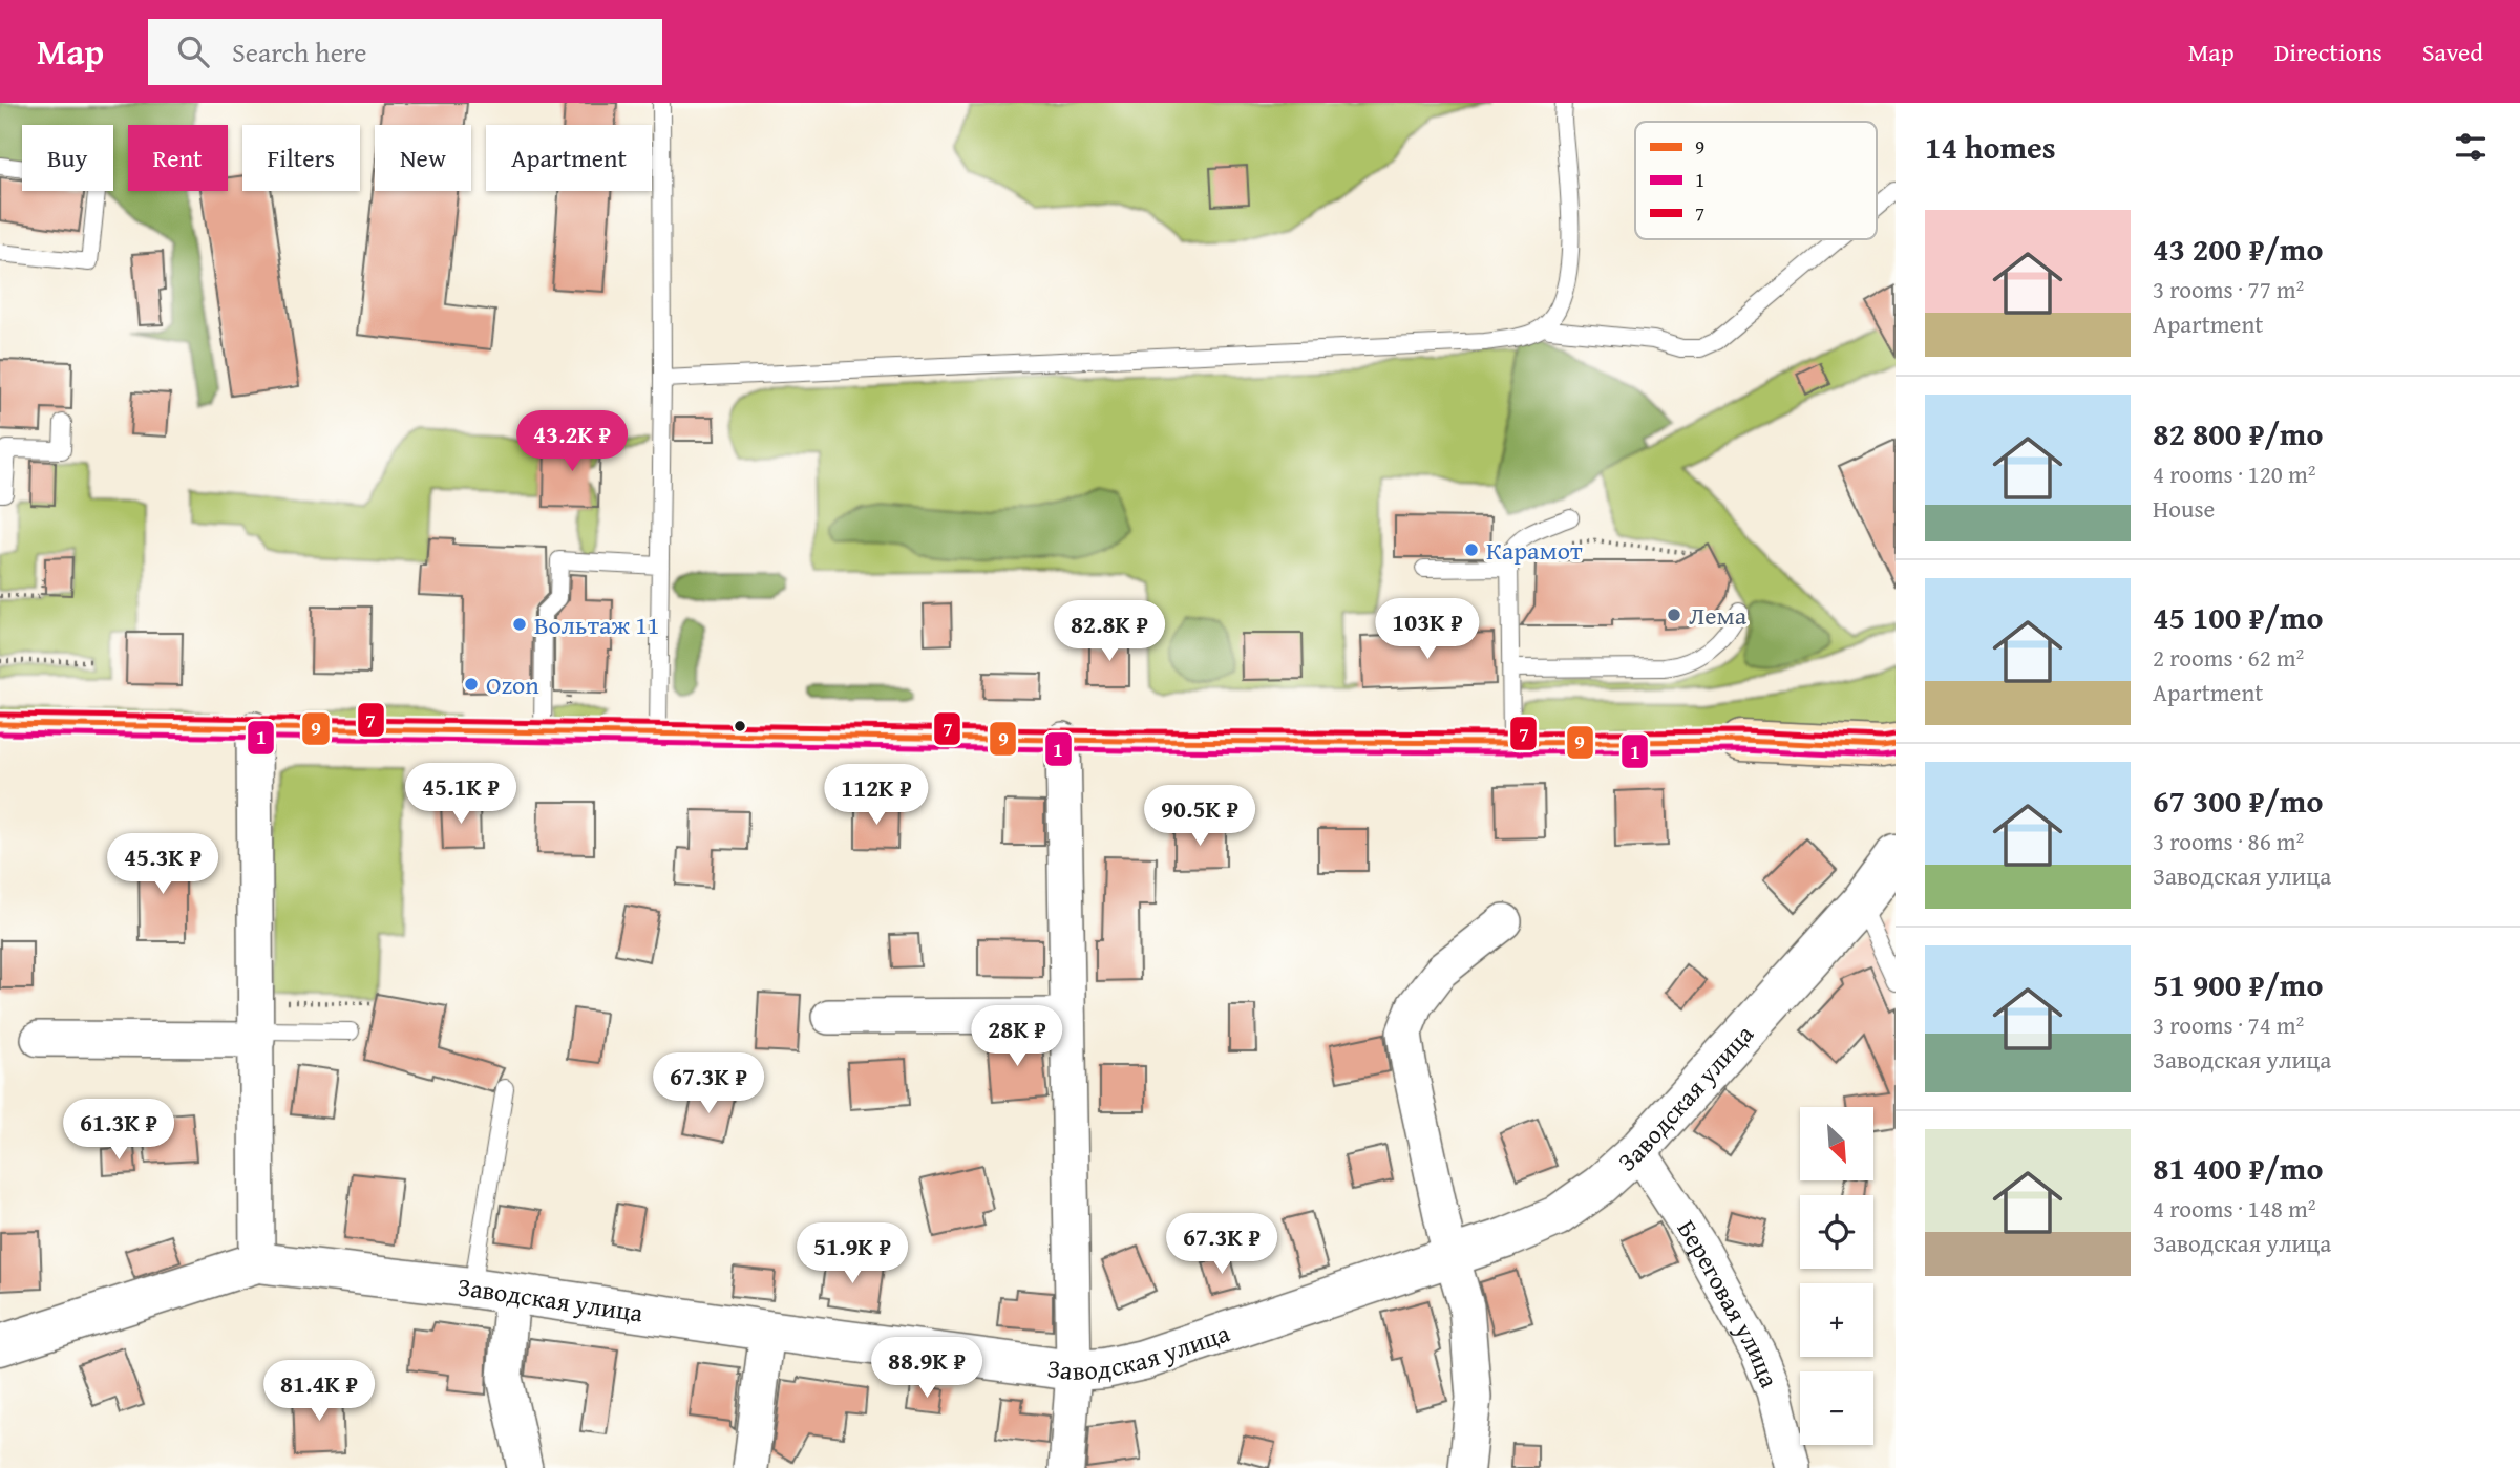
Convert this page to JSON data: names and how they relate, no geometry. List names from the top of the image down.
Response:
{
  "streets": {
    "street": ["Заводская улица", "Береговая улица"]
  },
  "crossings": [
    ["Заводская улица", "Береговая улица"]
  ],
  "places": [
    "Карамот",
    "Лема",
    "Вольтаж 11",
    "Ozon"
  ],
  "lines": ["transit line 7", "transit line 9", "transit line 1"],
  "legend": ["9", "1", "7"],
  "north": "bottom right",
  "page": {
    "header": "Map",
    "search": "Search here",
    "nav": ["Map", "Directions", "Saved"],
    "heading": "14 homes",
    "chip": [
      "Buy",
      "Rent",
      "Filters",
      "New",
      "Apartment"
    ],
    "list": [
      {
        "name": "43 200 ₽/mo",
        "note": "3 rooms · 77 m² · Apartment"
      },
      {
        "name": "82 800 ₽/mo",
        "note": "4 rooms · 120 m² · House"
      },
      {
        "name": "45 100 ₽/mo",
        "note": "2 rooms · 62 m² · Apartment"
      },
      {
        "name": "67 300 ₽/mo",
        "note": "3 rooms · 86 m² · Заводская улица"
      },
      {
        "name": "51 900 ₽/mo",
        "note": "3 rooms · 74 m² · Заводская улица"
      },
      {
        "name": "81 400 ₽/mo",
        "note": "4 rooms · 148 m² · Заводская улица"
      }
    ],
    "price": [
      "43.2K ₽",
      "103K ₽",
      "82.8K ₽",
      "45.1K ₽",
      "112K ₽",
      "90.5K ₽",
      "45.3K ₽",
      "28K ₽",
      "67.3K ₽",
      "61.3K ₽",
      "67.3K ₽",
      "51.9K ₽",
      "88.9K ₽",
      "81.4K ₽"
    ],
    "map_buttons": ["+", "−"]
  }
}
